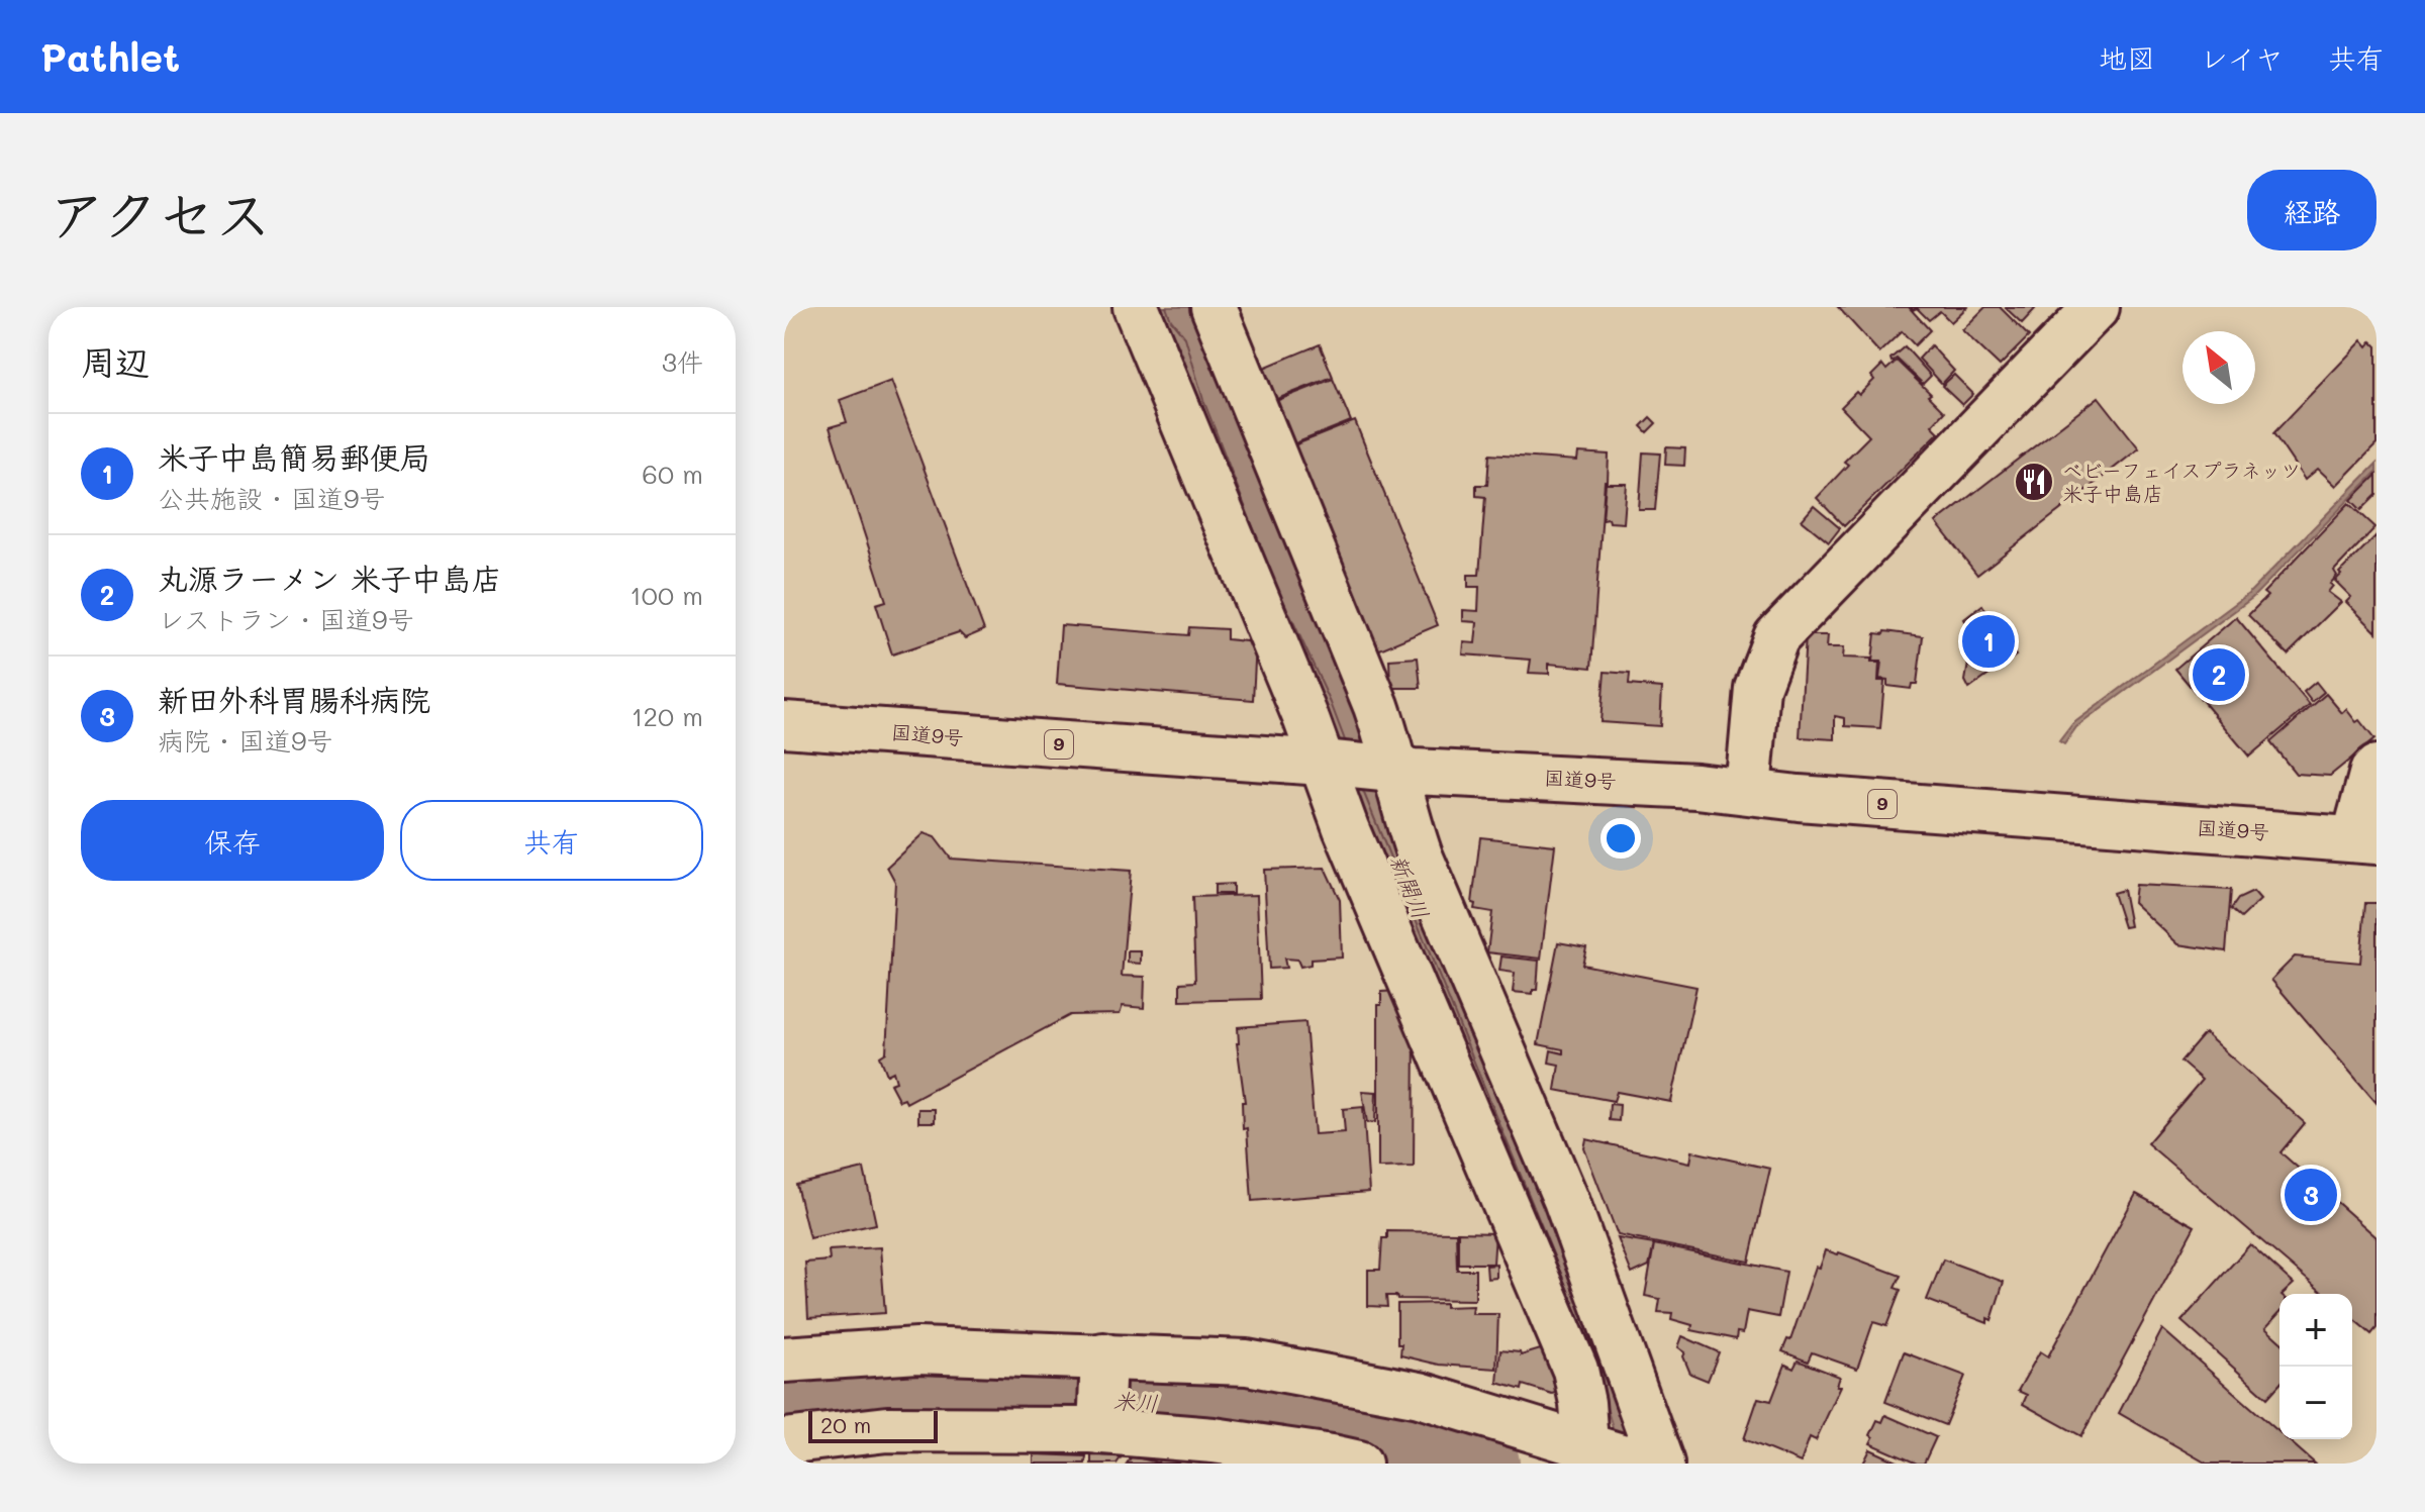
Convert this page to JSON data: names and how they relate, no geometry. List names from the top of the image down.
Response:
{
  "streets": {
    "main road": ["国道9号", "9"]
  },
  "water": ["新開川", "米川"],
  "places": {
    "restaurant": ["ベビーフェイスプラネッツ 米子中島店"]
  },
  "scale_bar": "20 m",
  "north": "top left",
  "page": {
    "header": "Pathlet",
    "nav": ["地図", "レイヤ", "共有"],
    "title": "アクセス",
    "buttons": [
      "経路",
      ["保存", "共有"]
    ],
    "heading": ["周辺", "3件"],
    "list": [
      {
        "mark": "1",
        "name": "米子中島簡易郵便局",
        "note": "公共施設 · 国道9号",
        "value": "60 m"
      },
      {
        "mark": "2",
        "name": "丸源ラーメン 米子中島店",
        "note": "レストラン · 国道9号",
        "value": "100 m"
      },
      {
        "mark": "3",
        "name": "新田外科胃腸科病院",
        "note": "病院 · 国道9号",
        "value": "120 m"
      }
    ],
    "pins": ["1", "2", "3"],
    "map_buttons": ["+", "−"],
    "scale": "20 m"
  }
}
